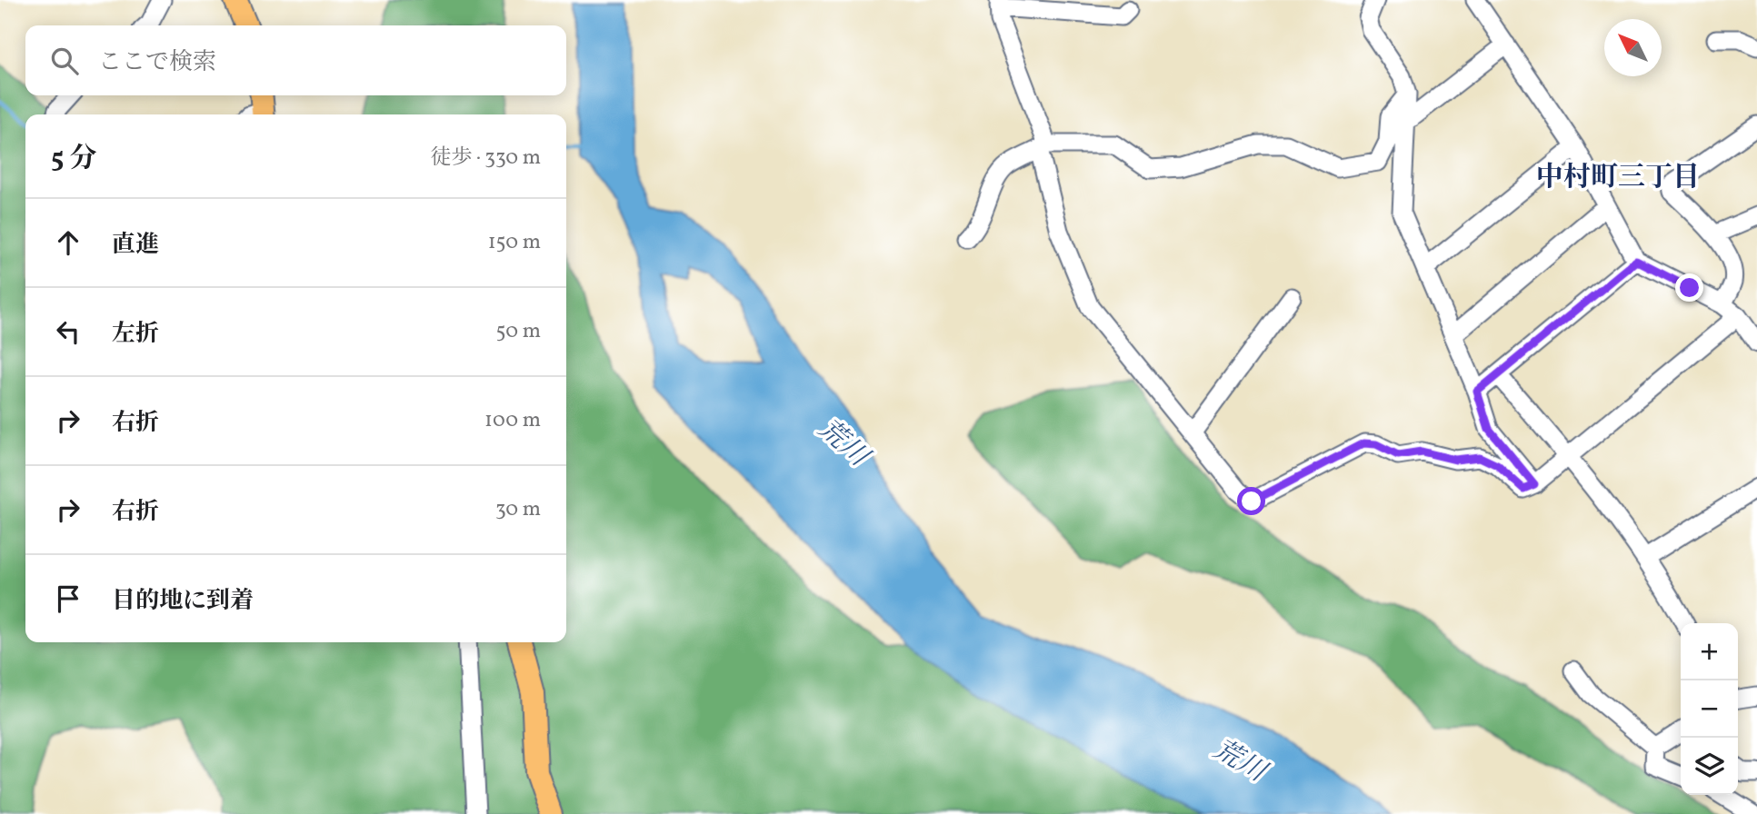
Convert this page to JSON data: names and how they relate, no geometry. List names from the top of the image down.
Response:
{
  "districts": ["中村町三丁目"],
  "water": ["荒川"],
  "north": "top left",
  "page": {
    "search": "ここで検索",
    "heading": ["5 分", "徒歩 · 330 m"],
    "list": [
      ["直進", "150 m"],
      ["左折", "50 m"],
      ["右折", "100 m"],
      ["右折", "30 m"],
      "目的地に到着"
    ],
    "map_buttons": ["+", "−"]
  }
}
